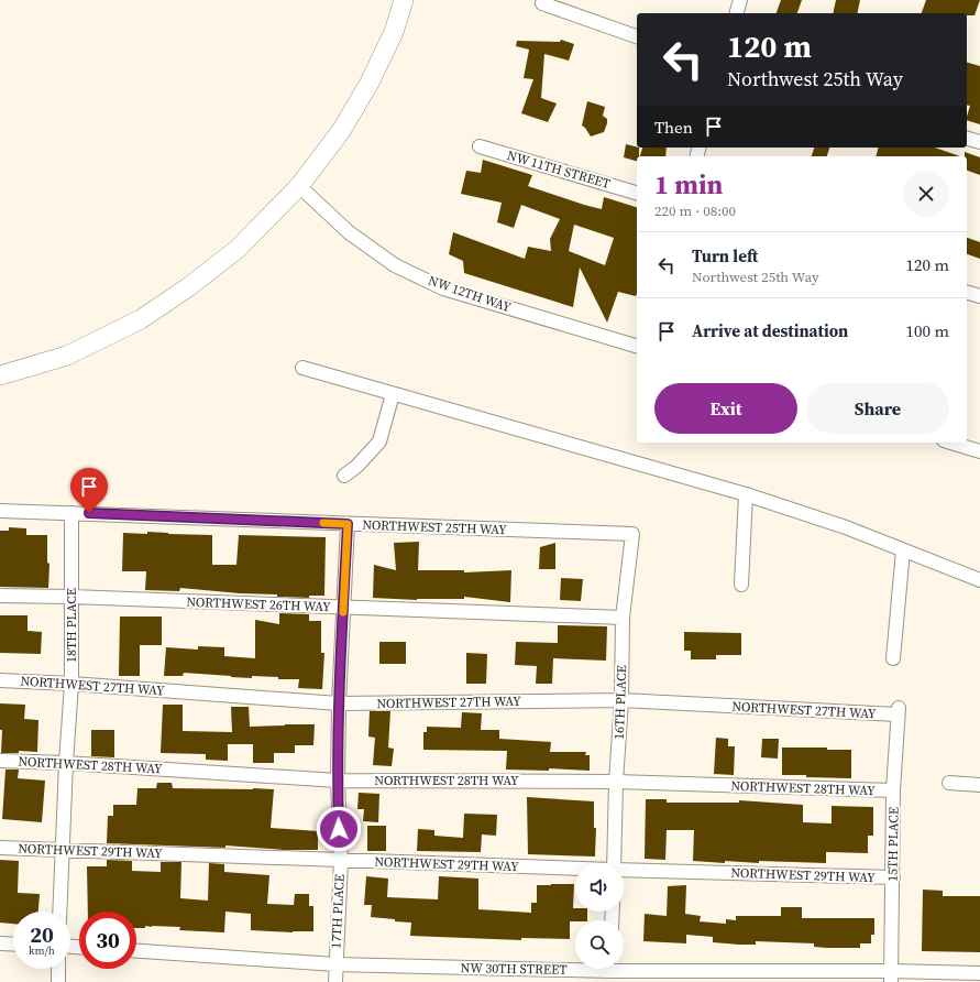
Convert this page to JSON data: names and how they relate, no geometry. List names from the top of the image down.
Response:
{
  "streets": {
    "street": [
      "NW 11TH STREET",
      "NW 12TH WAY",
      "NORTHWEST 25TH WAY",
      "NORTHWEST 26TH WAY",
      "18TH PLACE",
      "NORTHWEST 27TH WAY",
      "16TH PLACE",
      "NORTHWEST 28TH WAY",
      "15TH PLACE",
      "NORTHWEST 29TH WAY",
      "17TH PLACE",
      "NW 30TH STREET"
    ]
  },
  "crossings": [
    ["NORTHWEST 25TH WAY", "18TH PLACE"],
    ["NORTHWEST 25TH WAY", "16TH PLACE"],
    ["NORTHWEST 25TH WAY", "17TH PLACE"],
    ["NORTHWEST 26TH WAY", "18TH PLACE"],
    ["NORTHWEST 26TH WAY", "16TH PLACE"],
    ["NORTHWEST 26TH WAY", "17TH PLACE"],
    ["18TH PLACE", "NORTHWEST 27TH WAY"],
    ["18TH PLACE", "NORTHWEST 28TH WAY"],
    ["18TH PLACE", "NORTHWEST 29TH WAY"],
    ["NORTHWEST 27TH WAY", "16TH PLACE"],
    ["NORTHWEST 27TH WAY", "15TH PLACE"],
    ["NORTHWEST 27TH WAY", "17TH PLACE"],
    ["16TH PLACE", "NORTHWEST 28TH WAY"],
    ["NORTHWEST 28TH WAY", "15TH PLACE"],
    ["NORTHWEST 28TH WAY", "17TH PLACE"],
    ["15TH PLACE", "NORTHWEST 29TH WAY"],
    ["15TH PLACE", "NW 30TH STREET"],
    ["NORTHWEST 29TH WAY", "17TH PLACE"],
    ["17TH PLACE", "NW 30TH STREET"]
  ],
  "page": {
    "turn": ["120 m", "Northwest 25th Way"],
    "then": "Then",
    "heading": ["1 min", "220 m · 08:00"],
    "list": [
      {
        "name": "Turn left",
        "note": "Northwest 25th Way",
        "value": "120 m"
      },
      {
        "name": "Arrive at destination",
        "value": "100 m"
      }
    ],
    "buttons": ["Exit", "Share"],
    "speed": "20 km/h",
    "limit": "30"
  }
}
